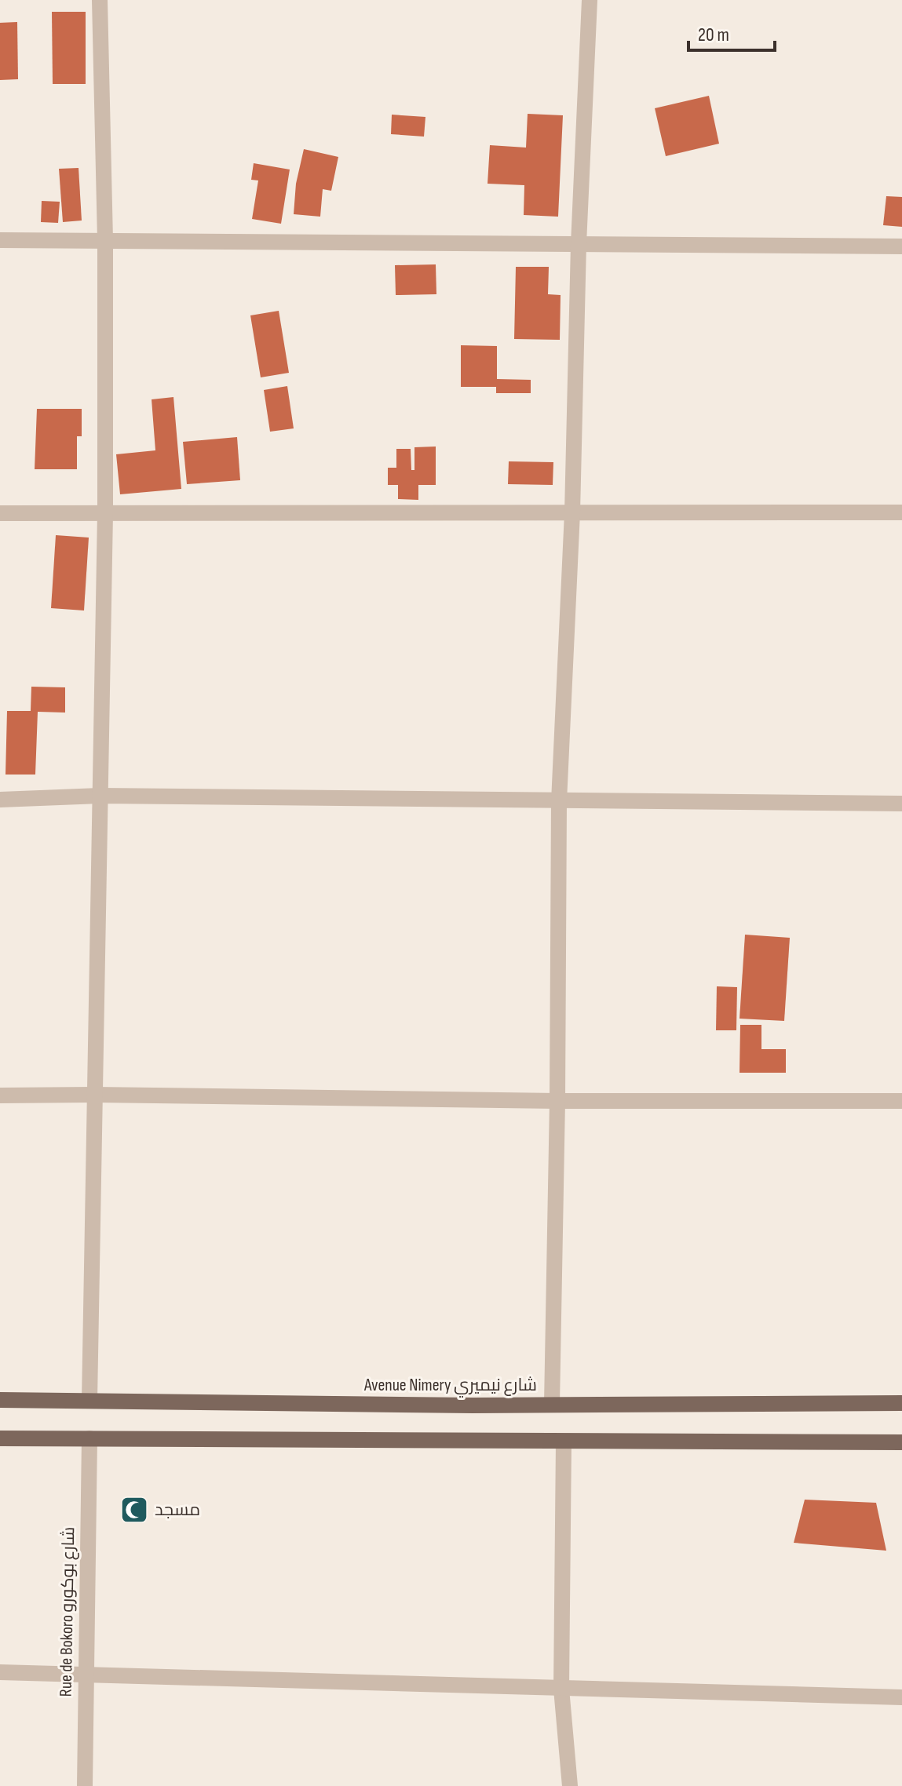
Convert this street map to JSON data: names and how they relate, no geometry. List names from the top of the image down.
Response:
{
  "streets": {
    "main road": ["Avenue Nimery شارع نيميري"],
    "street": ["Rue de Bokoro شارع بوكورو"]
  },
  "places": {
    "mosque": ["مسجد"]
  },
  "scale_bar": "20 m"
}
